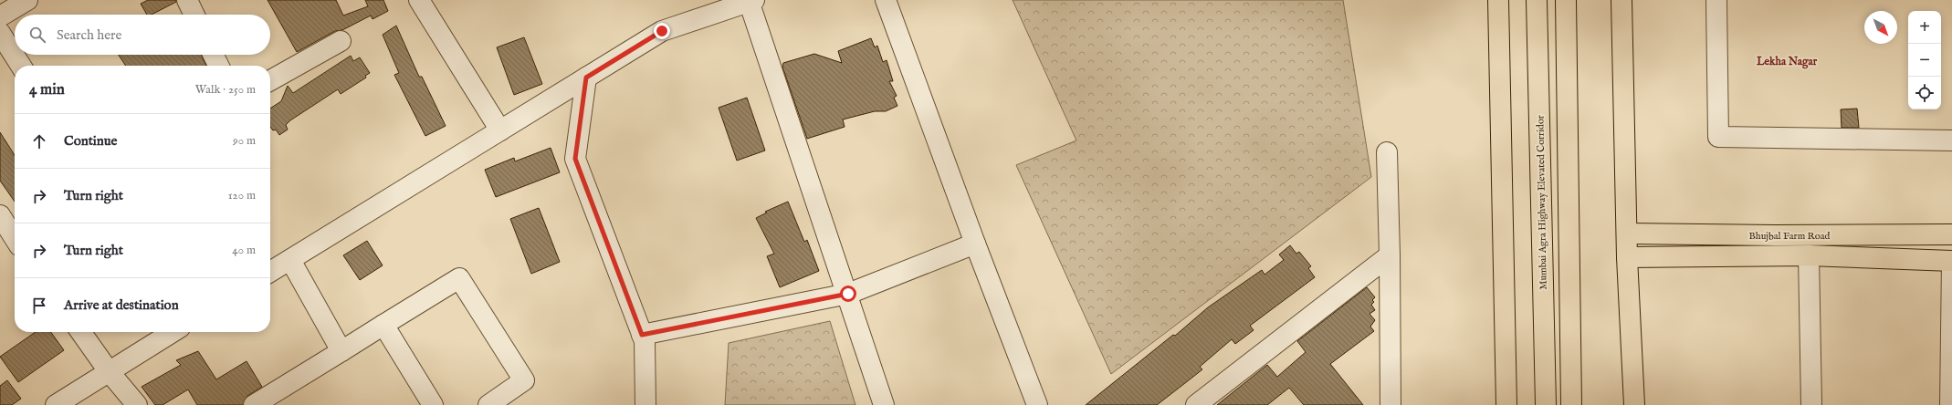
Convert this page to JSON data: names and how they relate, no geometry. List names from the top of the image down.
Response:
{
  "streets": {
    "main road": ["Mumbai Agra Highway Elevated Corridor", "Bhujbal Farm Road"]
  },
  "districts": ["Lekha Nagar"],
  "north": "bottom right",
  "page": {
    "map_buttons": ["+", "−"],
    "search": "Search here",
    "heading": ["4 min", "Walk · 250 m"],
    "list": [
      ["Continue", "90 m"],
      ["Turn right", "120 m"],
      ["Turn right", "40 m"],
      "Arrive at destination"
    ]
  }
}
